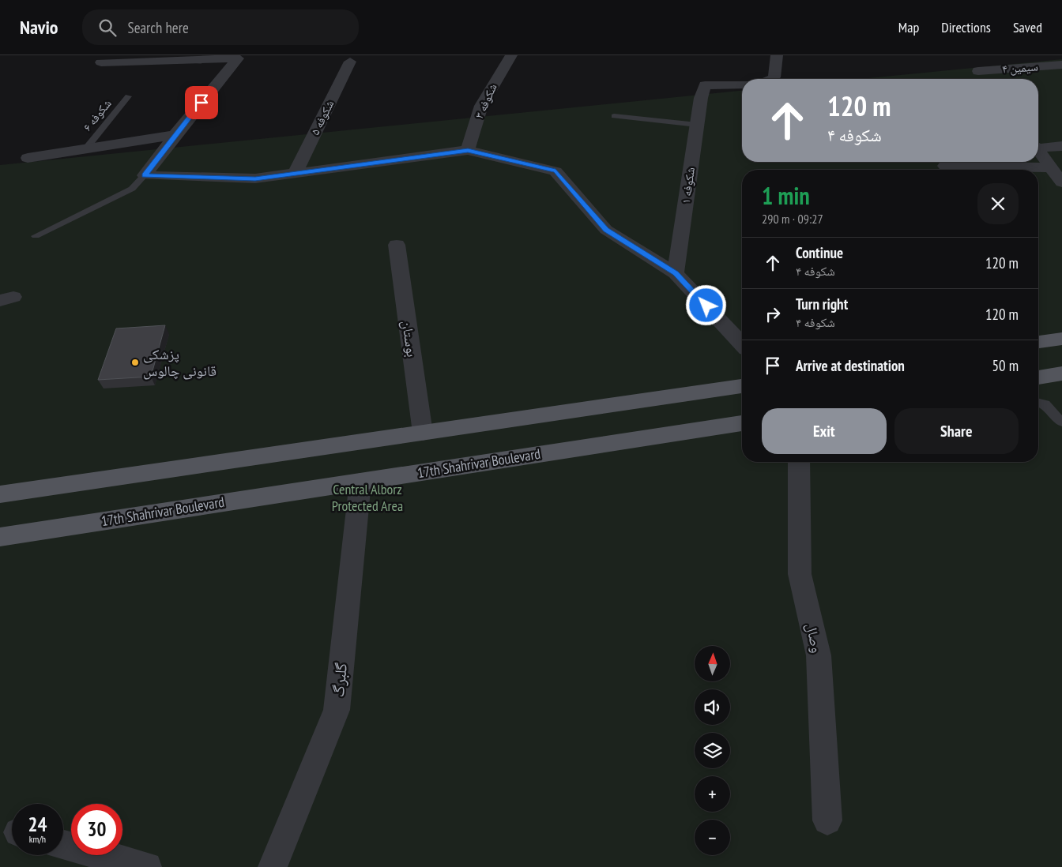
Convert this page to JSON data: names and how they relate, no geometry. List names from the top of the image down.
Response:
{
  "streets": {
    "main road": ["17th Shahrivar Boulevard"],
    "street": [
      "سیمین ۴",
      "شکوفه ۳",
      "شکوفه ۵",
      "شکوفه ۱",
      "بوستان",
      "وصال",
      "گلبرگ"
    ],
    "lane": ["شکوفه ۶"]
  },
  "crossings": [
    ["17th Shahrivar Boulevard", "گلبرگ"]
  ],
  "parks": ["Central Alborz Protected Area"],
  "places": ["پزشکی قانونی چالوس"],
  "north": "top",
  "page": {
    "header": "Navio",
    "search": "Search here",
    "nav": ["Map", "Directions", "Saved"],
    "turn": ["120 m", "شکوفه ۴"],
    "heading": ["1 min", "290 m · 09:27"],
    "list": [
      {
        "name": "Continue",
        "note": "شکوفه ۴",
        "value": "120 m"
      },
      {
        "name": "Turn right",
        "note": "شکوفه ۴",
        "value": "120 m"
      },
      {
        "name": "Arrive at destination",
        "value": "50 m"
      }
    ],
    "buttons": ["Exit", "Share"],
    "map_buttons": ["+", "−"],
    "speed": "24 km/h",
    "limit": "30"
  }
}
